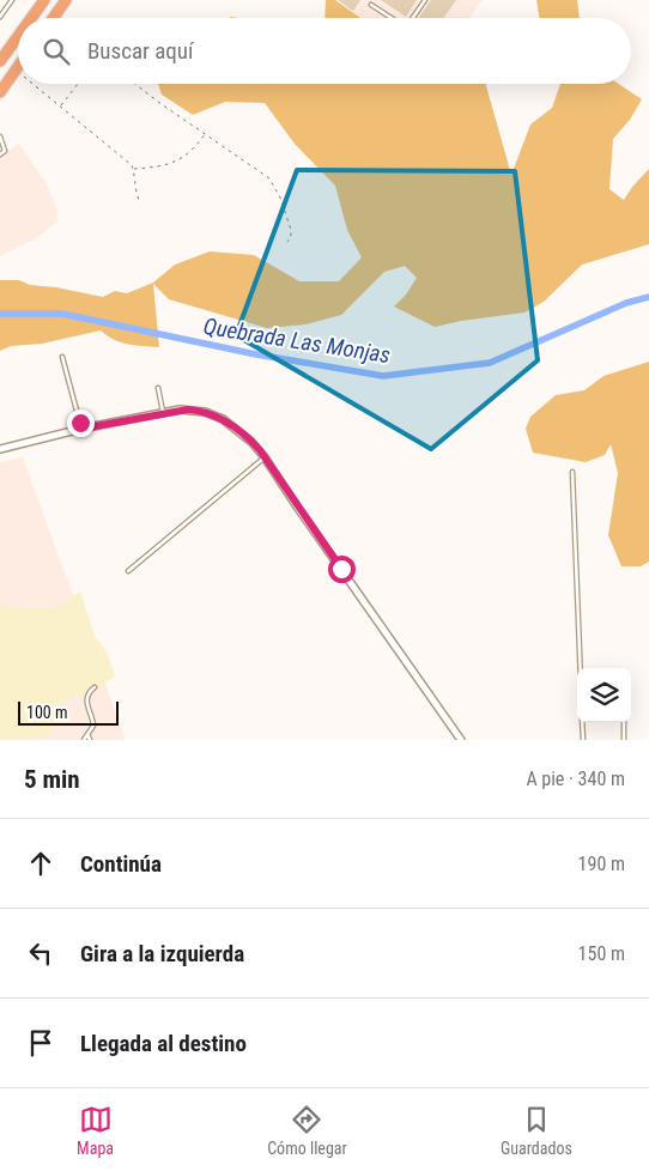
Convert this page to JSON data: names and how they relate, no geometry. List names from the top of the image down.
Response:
{
  "water": ["Quebrada Las Monjas"],
  "scale_bar": "100 m",
  "page": {
    "search": "Buscar aquí",
    "scale": "100 m",
    "heading": ["5 min", "A pie · 340 m"],
    "list": [
      ["Continúa", "190 m"],
      ["Gira a la izquierda", "150 m"],
      "Llegada al destino"
    ],
    "nav": ["Mapa", "Cómo llegar", "Guardados"]
  }
}
